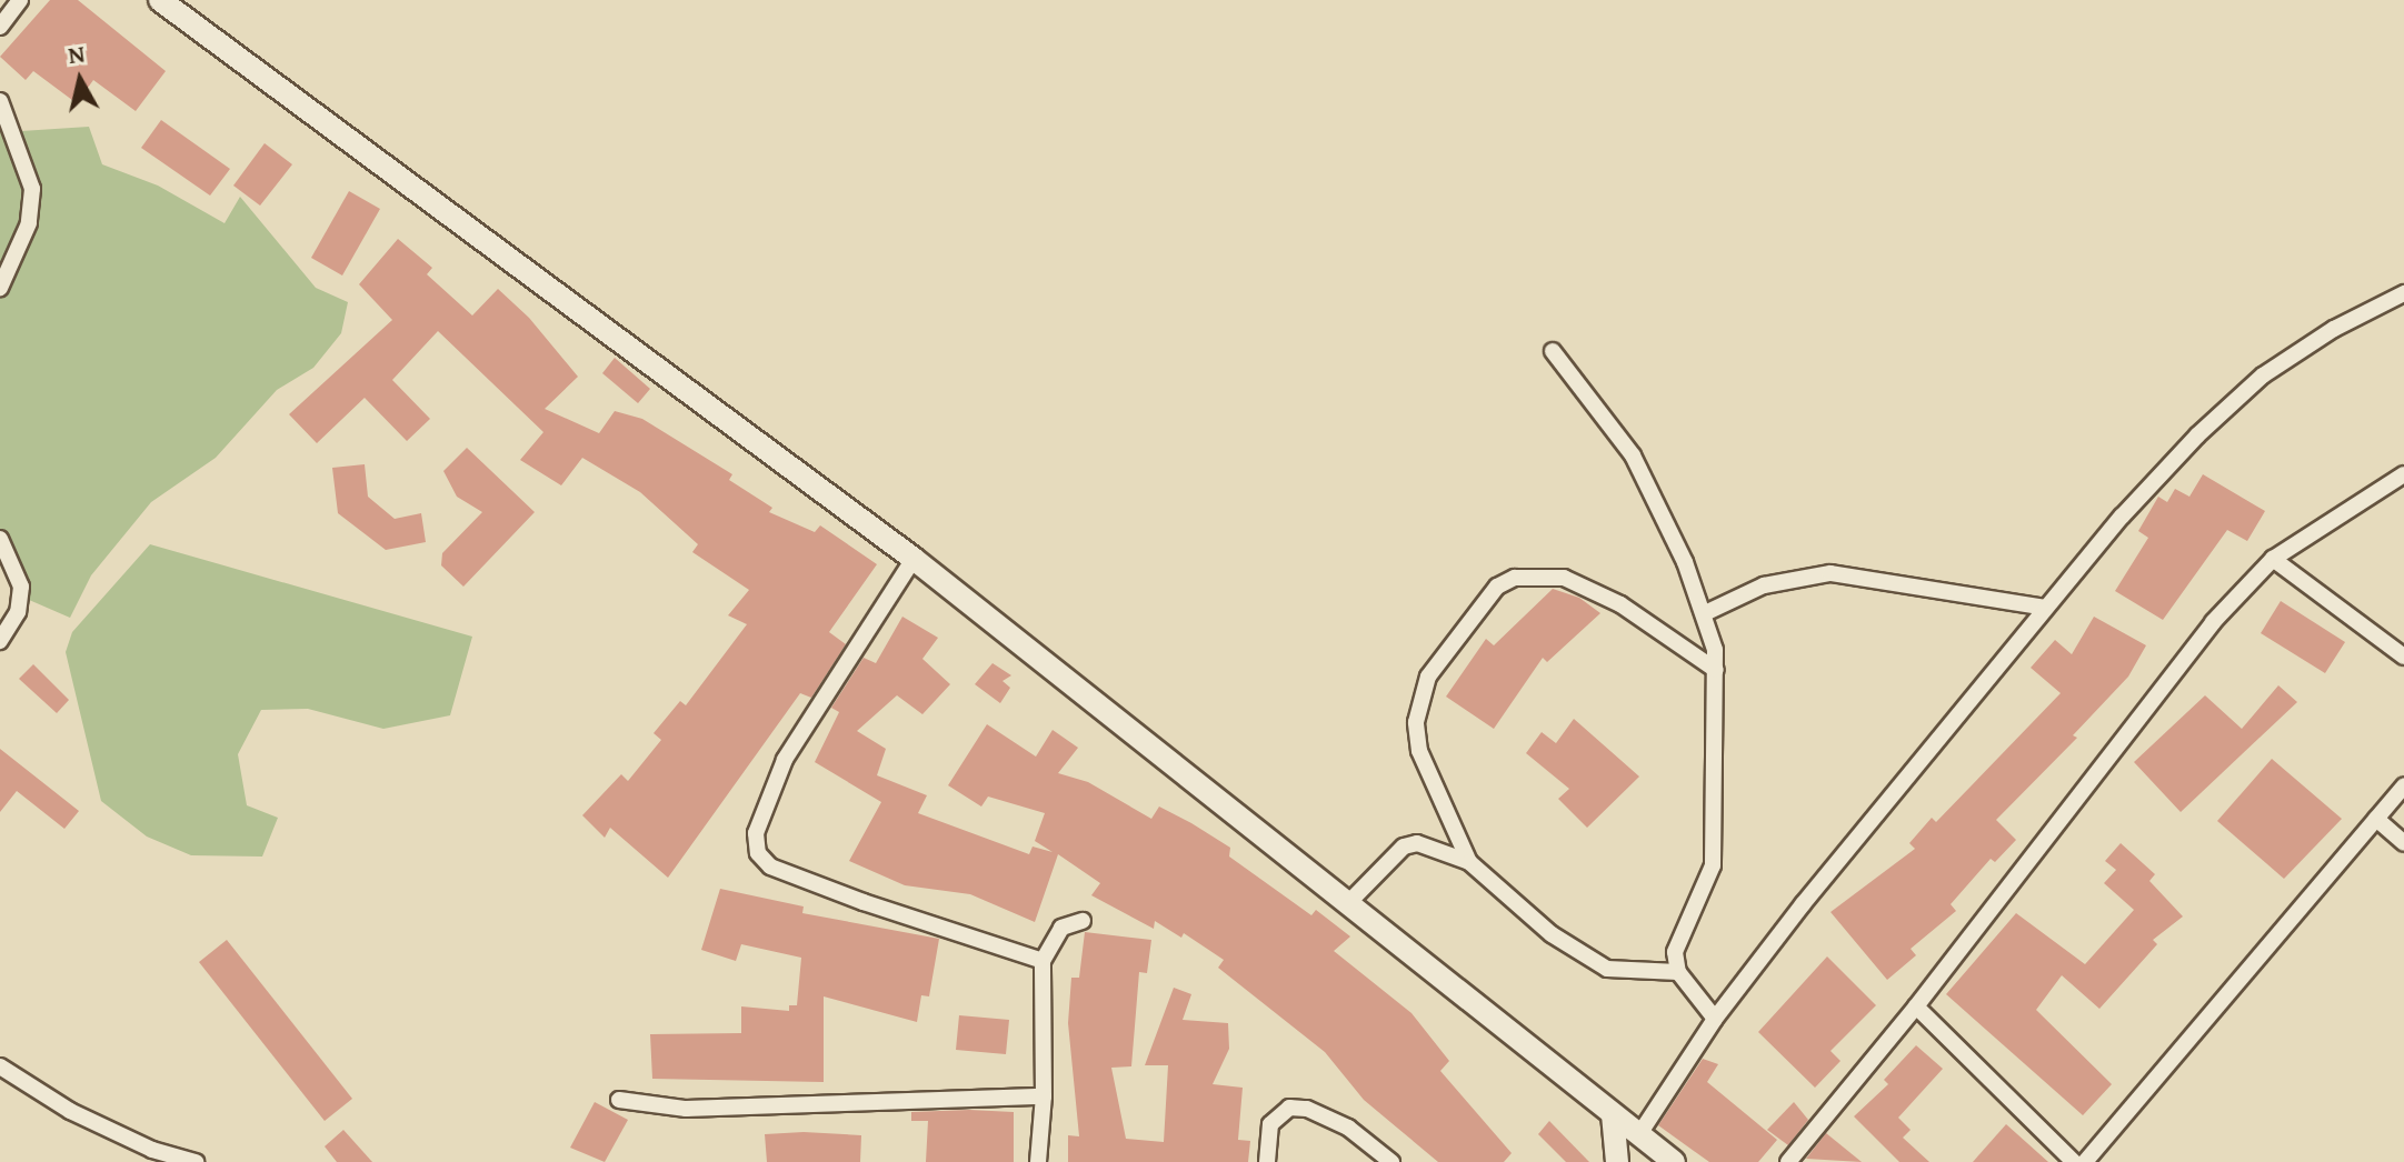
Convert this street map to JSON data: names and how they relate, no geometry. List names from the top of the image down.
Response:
{
  "north": "top"
}
